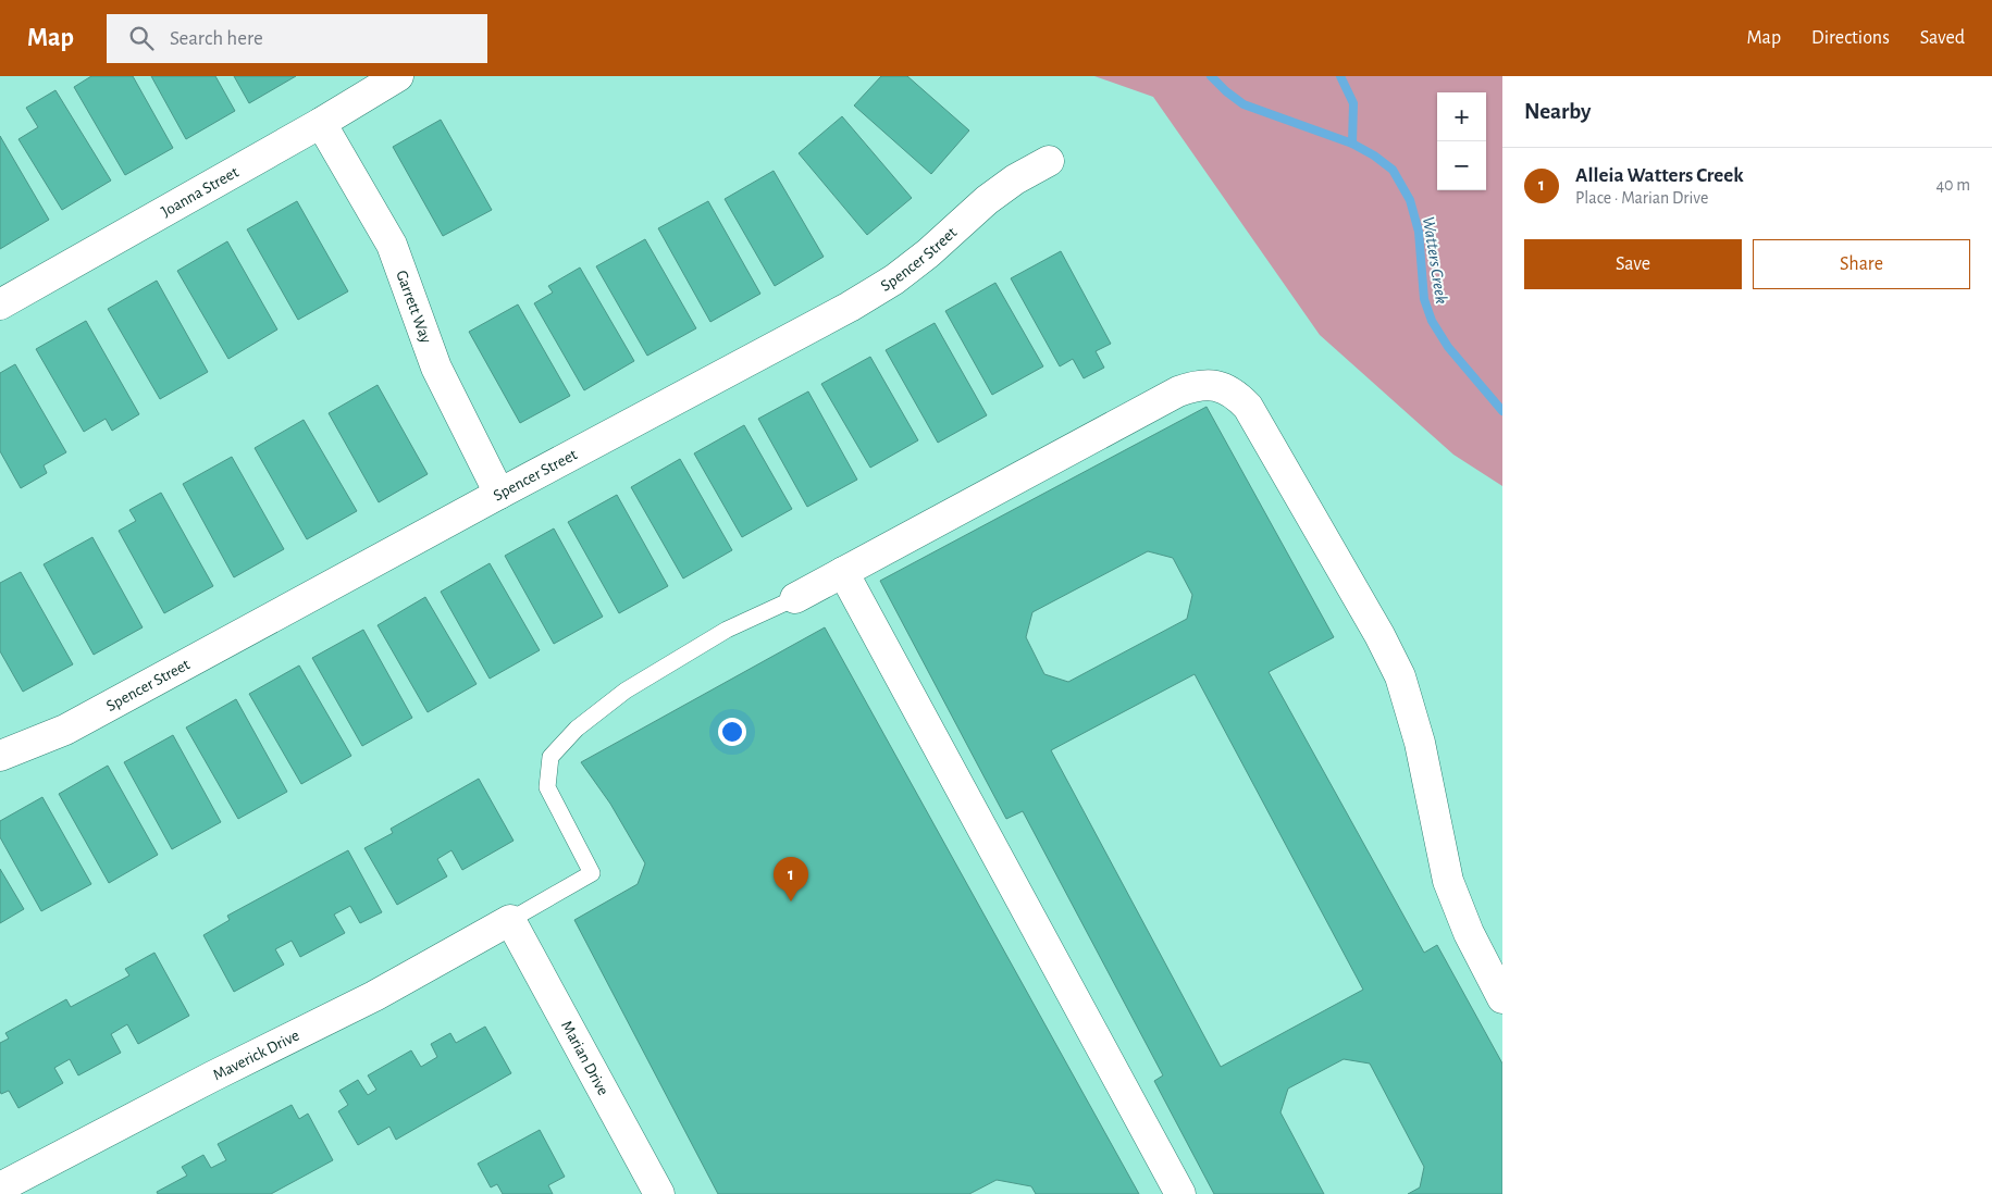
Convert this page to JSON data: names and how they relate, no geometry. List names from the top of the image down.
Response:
{
  "streets": {
    "street": [
      "Joanna Street",
      "Spencer Street",
      "Garrett Way",
      "Maverick Drive",
      "Marian Drive"
    ]
  },
  "crossings": [
    ["Joanna Street", "Garrett Way"],
    ["Spencer Street", "Garrett Way"],
    ["Maverick Drive", "Marian Drive"]
  ],
  "water": ["Watters Creek"],
  "page": {
    "header": "Map",
    "search": "Search here",
    "nav": ["Map", "Directions", "Saved"],
    "heading": "Nearby",
    "map_buttons": ["+", "−"],
    "list": [
      {
        "mark": "1",
        "name": "Alleia Watters Creek",
        "note": "Place · Marian Drive",
        "value": "40 m"
      }
    ],
    "buttons": ["Save", "Share"],
    "pins": "1"
  }
}
